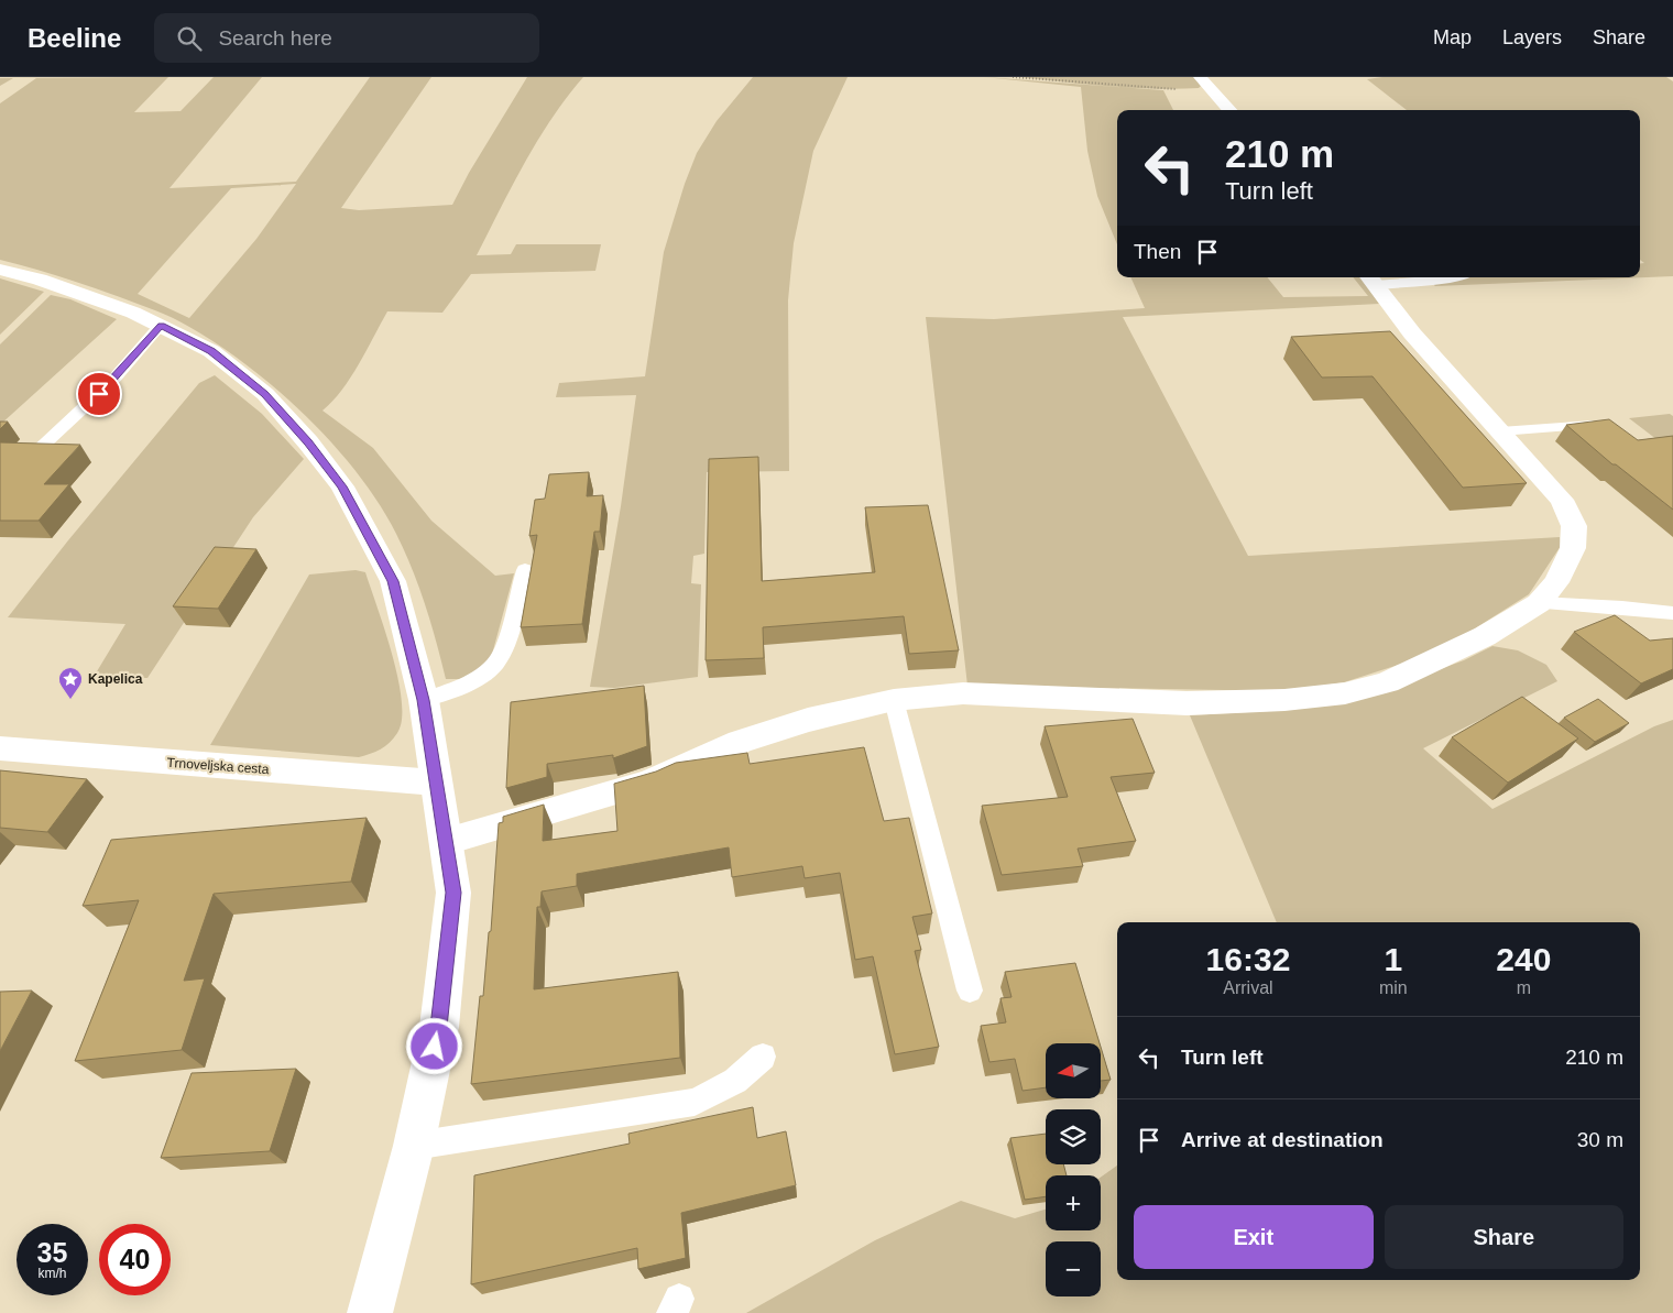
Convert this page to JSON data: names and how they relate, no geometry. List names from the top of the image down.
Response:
{
  "streets": {
    "street": ["Trnoveljska cesta"]
  },
  "places": {
    "place": ["Kapelica"]
  },
  "north": "left",
  "page": {
    "header": "Beeline",
    "search": "Search here",
    "nav": ["Map", "Layers", "Share"],
    "turn": ["210 m", "Turn left"],
    "then": "Then",
    "eta": [
      "16:32",
      "Arrival",
      "1",
      "min",
      "240",
      "m"
    ],
    "list": [
      {
        "name": "Turn left",
        "value": "210 m"
      },
      {
        "name": "Arrive at destination",
        "value": "30 m"
      }
    ],
    "map_buttons": ["+", "−"],
    "buttons": ["Exit", "Share"],
    "speed": "35 km/h",
    "limit": "40"
  }
}
